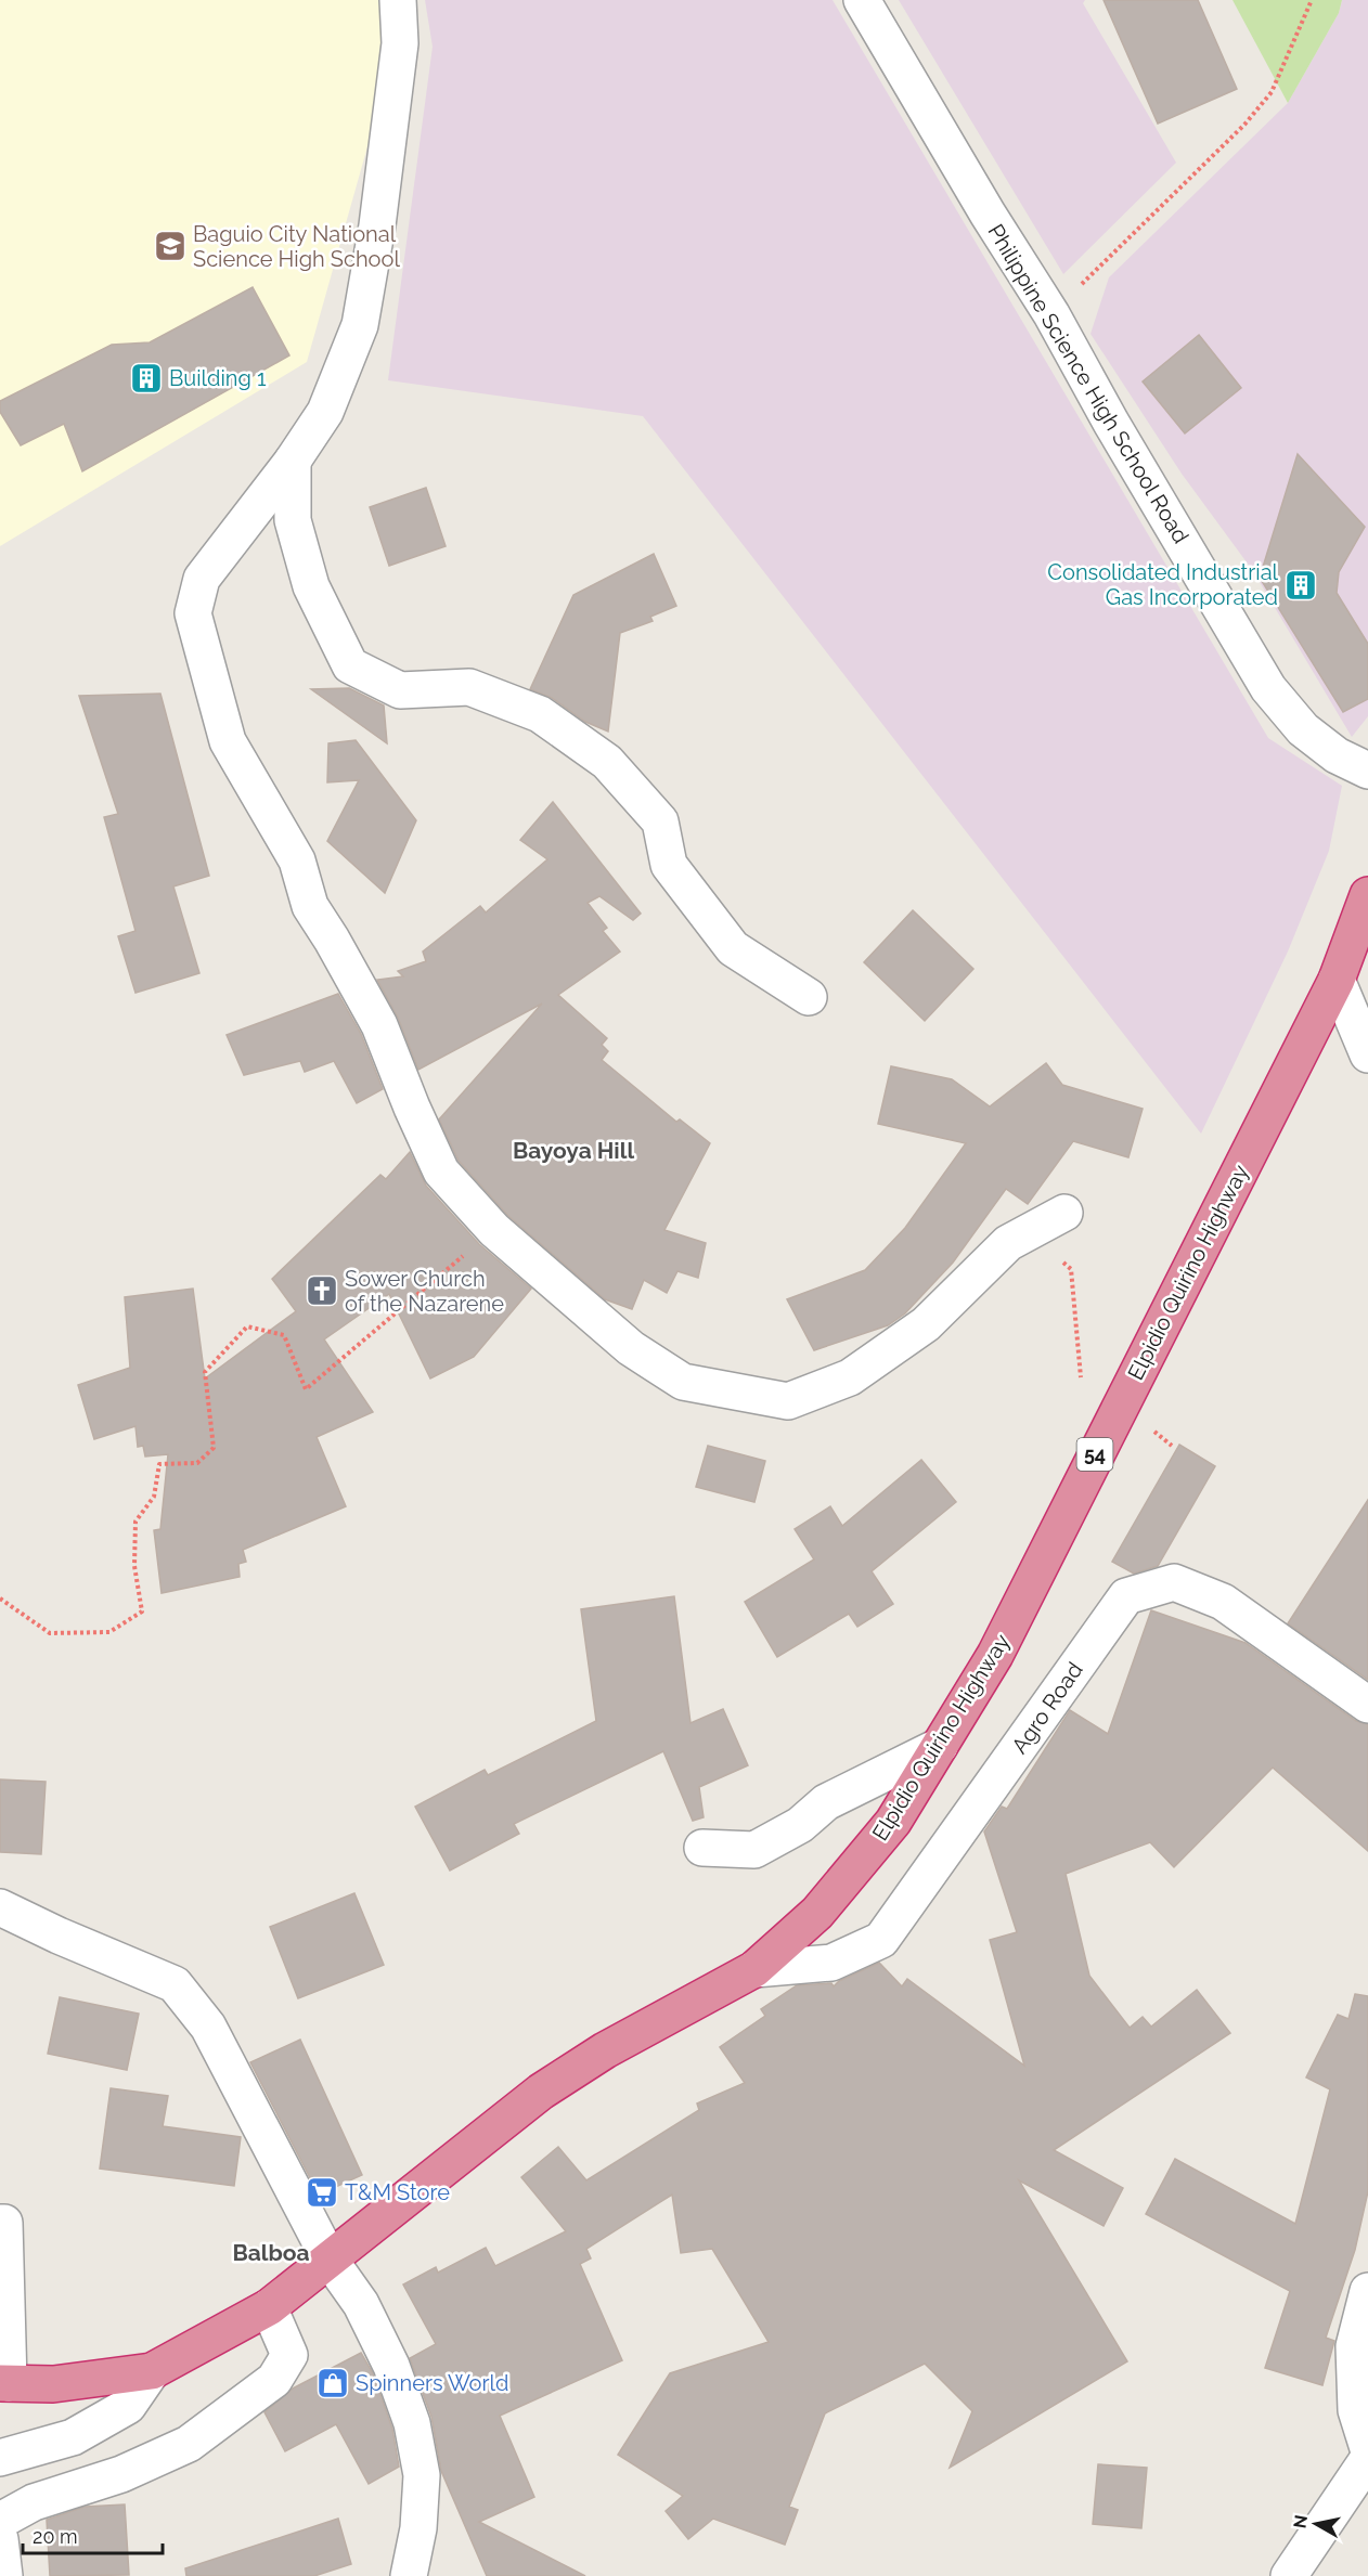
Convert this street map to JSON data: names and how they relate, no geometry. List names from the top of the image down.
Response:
{
  "streets": {
    "highway": ["Elpidio Quirino Highway", "54"],
    "street": ["Philippine Science High School Road", "Agro Road"]
  },
  "crossings": [
    ["Elpidio Quirino Highway", "Agro Road"]
  ],
  "districts": ["Bayoya Hill", "Balboa"],
  "places": {
    "school or university": ["Baguio City National Science High School"],
    "building": ["Building 1", "Consolidated Industrial Gas Incorporated"],
    "church": ["Sower Church of the Nazarene"],
    "supermarket": ["T&M Store"],
    "shop": ["Spinners World"]
  },
  "scale_bar": "20 m",
  "north": "left"
}
